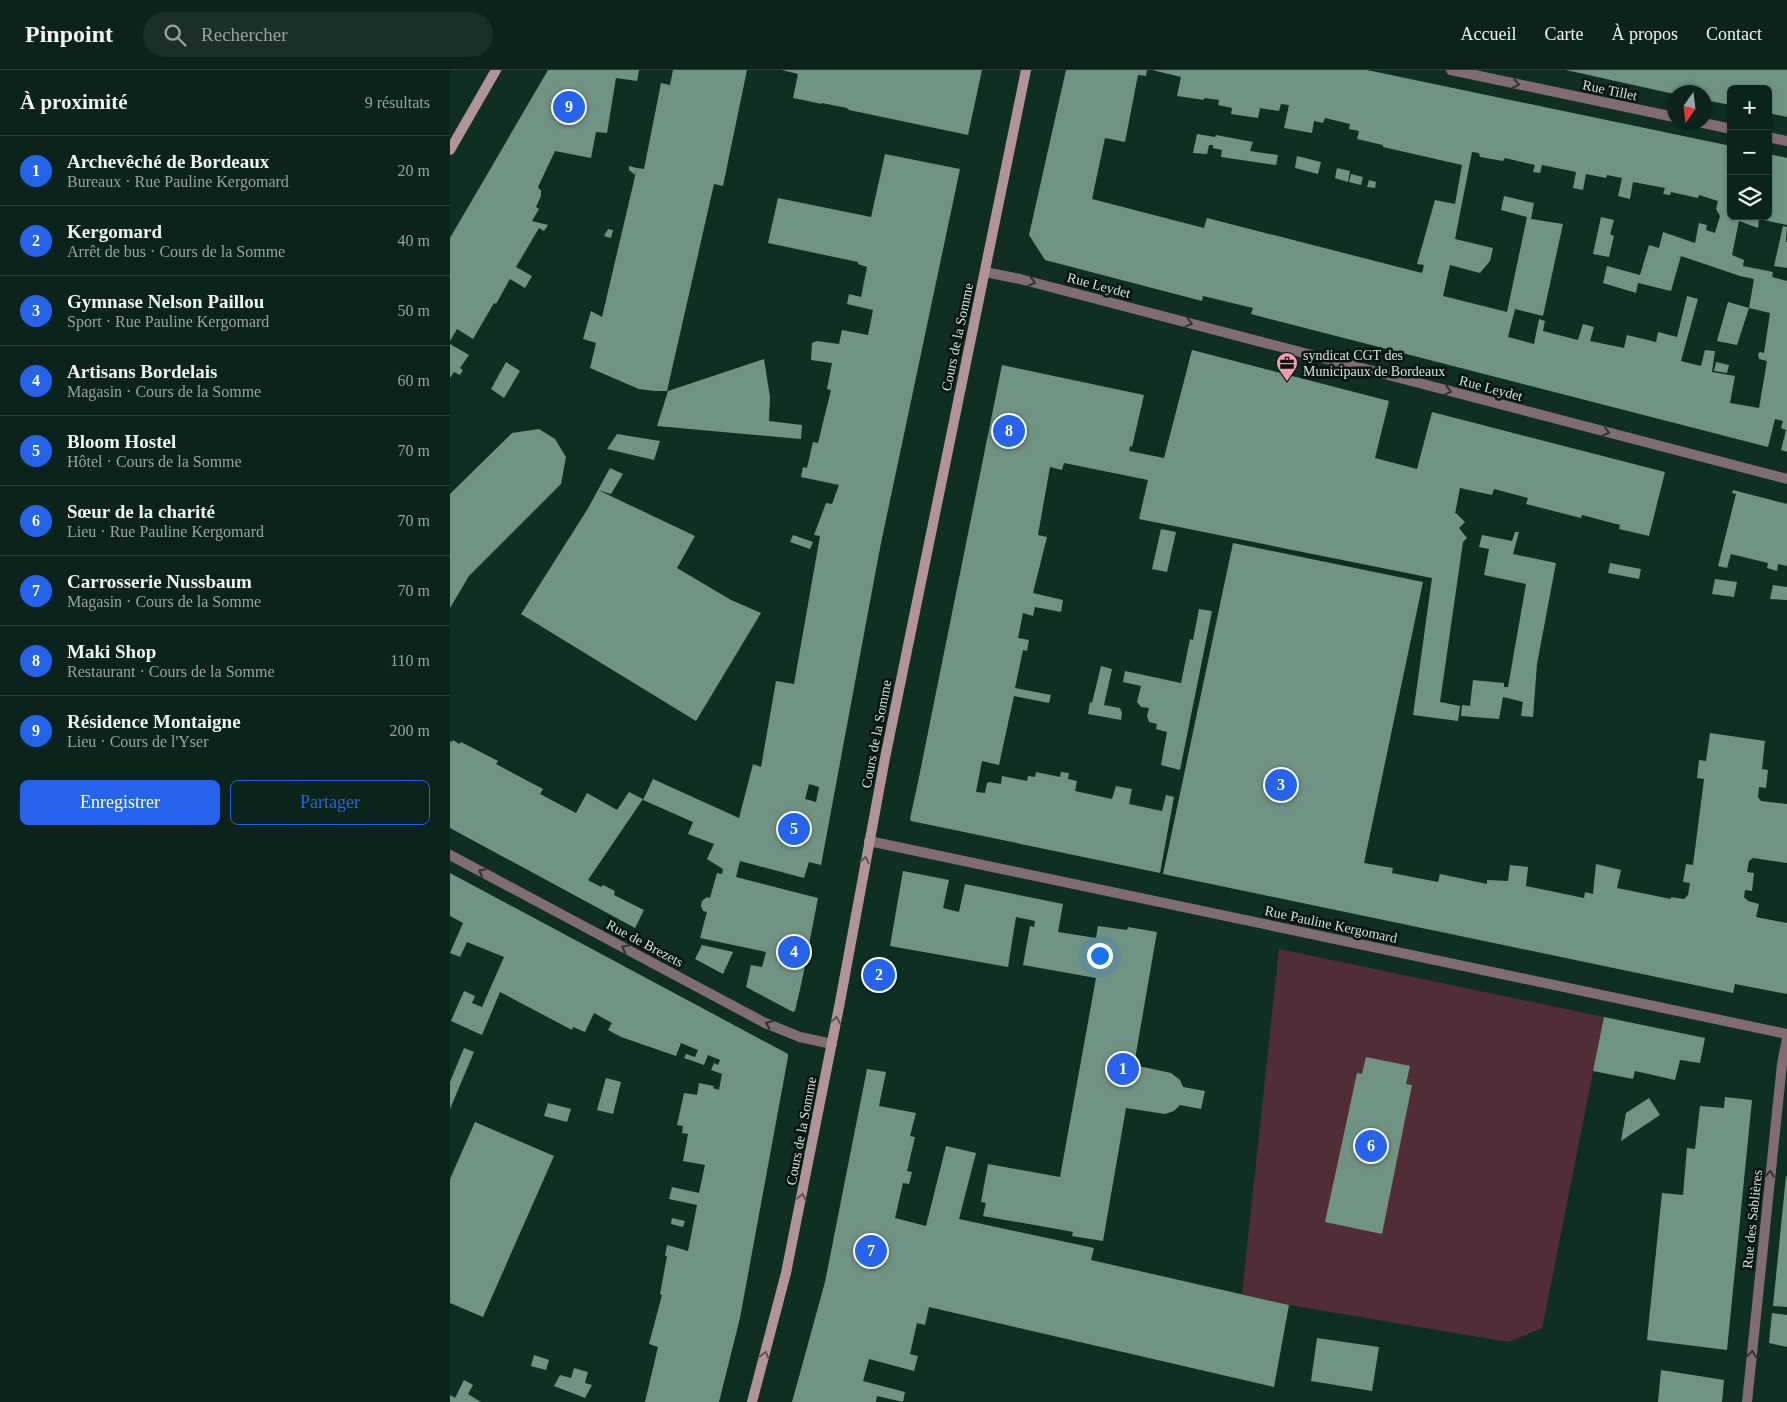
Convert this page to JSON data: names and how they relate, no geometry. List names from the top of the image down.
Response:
{
  "streets": {
    "main road": ["Cours de la Somme"],
    "street": [
      "Rue Tillet",
      "Rue Leydet",
      "Rue Pauline Kergomard",
      "Rue de Brezets",
      "Rue des Sablières"
    ]
  },
  "crossings": [
    ["Rue Leydet", "Cours de la Somme"],
    ["Cours de la Somme", "Rue Pauline Kergomard"],
    ["Cours de la Somme", "Rue de Brezets"]
  ],
  "one_way": [
    "Rue Tillet",
    "Rue Leydet",
    "Cours de la Somme",
    "Rue de Brezets",
    "Rue des Sablières"
  ],
  "places": {
    "office": ["syndicat CGT des Municipaux de Bordeaux"]
  },
  "north": "bottom",
  "page": {
    "header": "Pinpoint",
    "search": "Rechercher",
    "nav": [
      "Accueil",
      "Carte",
      "À propos",
      "Contact"
    ],
    "heading": ["À proximité", "9 résultats"],
    "map_buttons": ["+", "−"],
    "pins": [
      "9",
      "8",
      "3",
      "5",
      "4",
      "2",
      "1",
      "6",
      "7"
    ],
    "list": [
      {
        "mark": "1",
        "name": "Archevêché de Bordeaux",
        "note": "Bureaux · Rue Pauline Kergomard",
        "value": "20 m"
      },
      {
        "mark": "2",
        "name": "Kergomard",
        "note": "Arrêt de bus · Cours de la Somme",
        "value": "40 m"
      },
      {
        "mark": "3",
        "name": "Gymnase Nelson Paillou",
        "note": "Sport · Rue Pauline Kergomard",
        "value": "50 m"
      },
      {
        "mark": "4",
        "name": "Artisans Bordelais",
        "note": "Magasin · Cours de la Somme",
        "value": "60 m"
      },
      {
        "mark": "5",
        "name": "Bloom Hostel",
        "note": "Hôtel · Cours de la Somme",
        "value": "70 m"
      },
      {
        "mark": "6",
        "name": "Sœur de la charité",
        "note": "Lieu · Rue Pauline Kergomard",
        "value": "70 m"
      },
      {
        "mark": "7",
        "name": "Carrosserie Nussbaum",
        "note": "Magasin · Cours de la Somme",
        "value": "70 m"
      },
      {
        "mark": "8",
        "name": "Maki Shop",
        "note": "Restaurant · Cours de la Somme",
        "value": "110 m"
      },
      {
        "mark": "9",
        "name": "Résidence Montaigne",
        "note": "Lieu · Cours de l'Yser",
        "value": "200 m"
      }
    ],
    "buttons": ["Enregistrer", "Partager"]
  }
}
